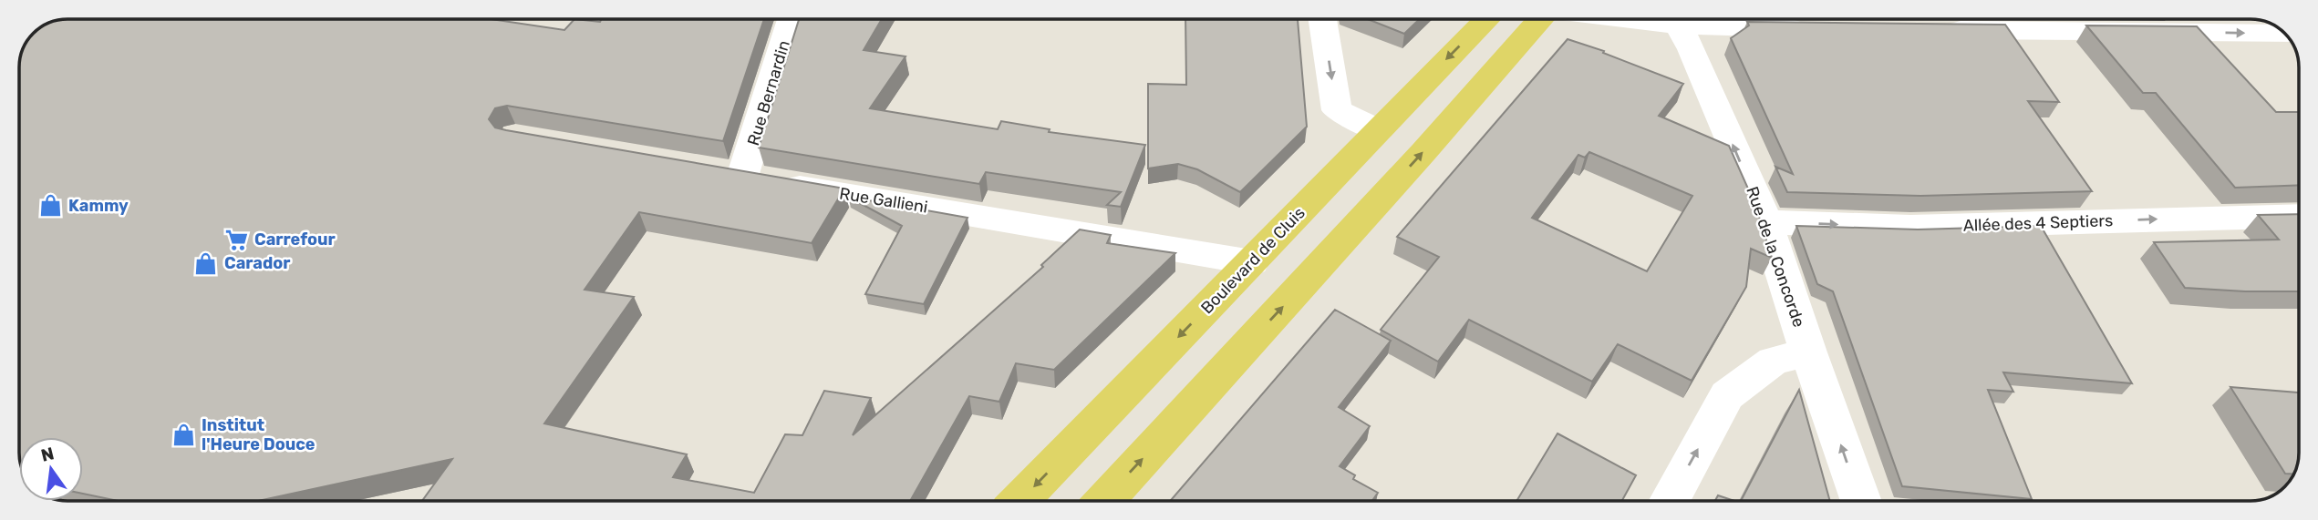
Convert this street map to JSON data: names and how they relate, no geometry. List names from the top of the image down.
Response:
{
  "streets": {
    "main road": ["Boulevard de Cluis"],
    "street": [
      "Rue Bernardin",
      "Rue Gallieni",
      "Allée des 4 Septiers",
      "Rue de la Concorde"
    ]
  },
  "crossings": [
    ["Rue Bernardin", "Rue Gallieni"],
    ["Rue Gallieni", "Boulevard de Cluis"],
    ["Allée des 4 Septiers", "Rue de la Concorde"]
  ],
  "one_way": ["Rue de la Concorde"],
  "places": {
    "shop": ["Kammy", "Carador", "Institut l'Heure Douce"],
    "supermarket": ["Carrefour"]
  },
  "north": "top"
}
